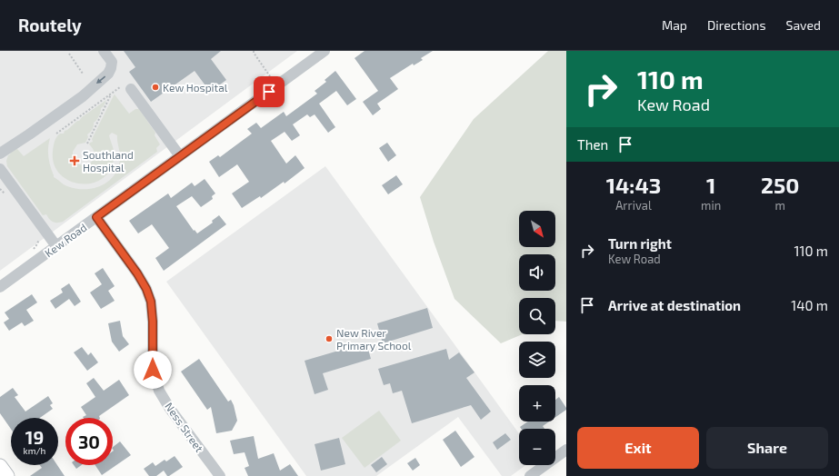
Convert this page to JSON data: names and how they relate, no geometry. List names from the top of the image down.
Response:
{
  "streets": {
    "street": ["Kew Road", "Ness Street"]
  },
  "crossings": [
    ["Kew Road", "Ness Street"]
  ],
  "places": {
    "other": ["Kew Hospital", "New River Primary School"],
    "health": ["Southland Hospital"]
  },
  "north": "bottom right",
  "page": {
    "header": "Routely",
    "nav": ["Map", "Directions", "Saved"],
    "turn": ["110 m", "Kew Road"],
    "then": "Then",
    "eta": [
      "14:43",
      "Arrival",
      "1",
      "min",
      "250",
      "m"
    ],
    "map_buttons": ["+", "−"],
    "list": [
      {
        "name": "Turn right",
        "note": "Kew Road",
        "value": "110 m"
      },
      {
        "name": "Arrive at destination",
        "value": "140 m"
      }
    ],
    "speed": "19 km/h",
    "limit": "30",
    "buttons": ["Exit", "Share"]
  }
}
